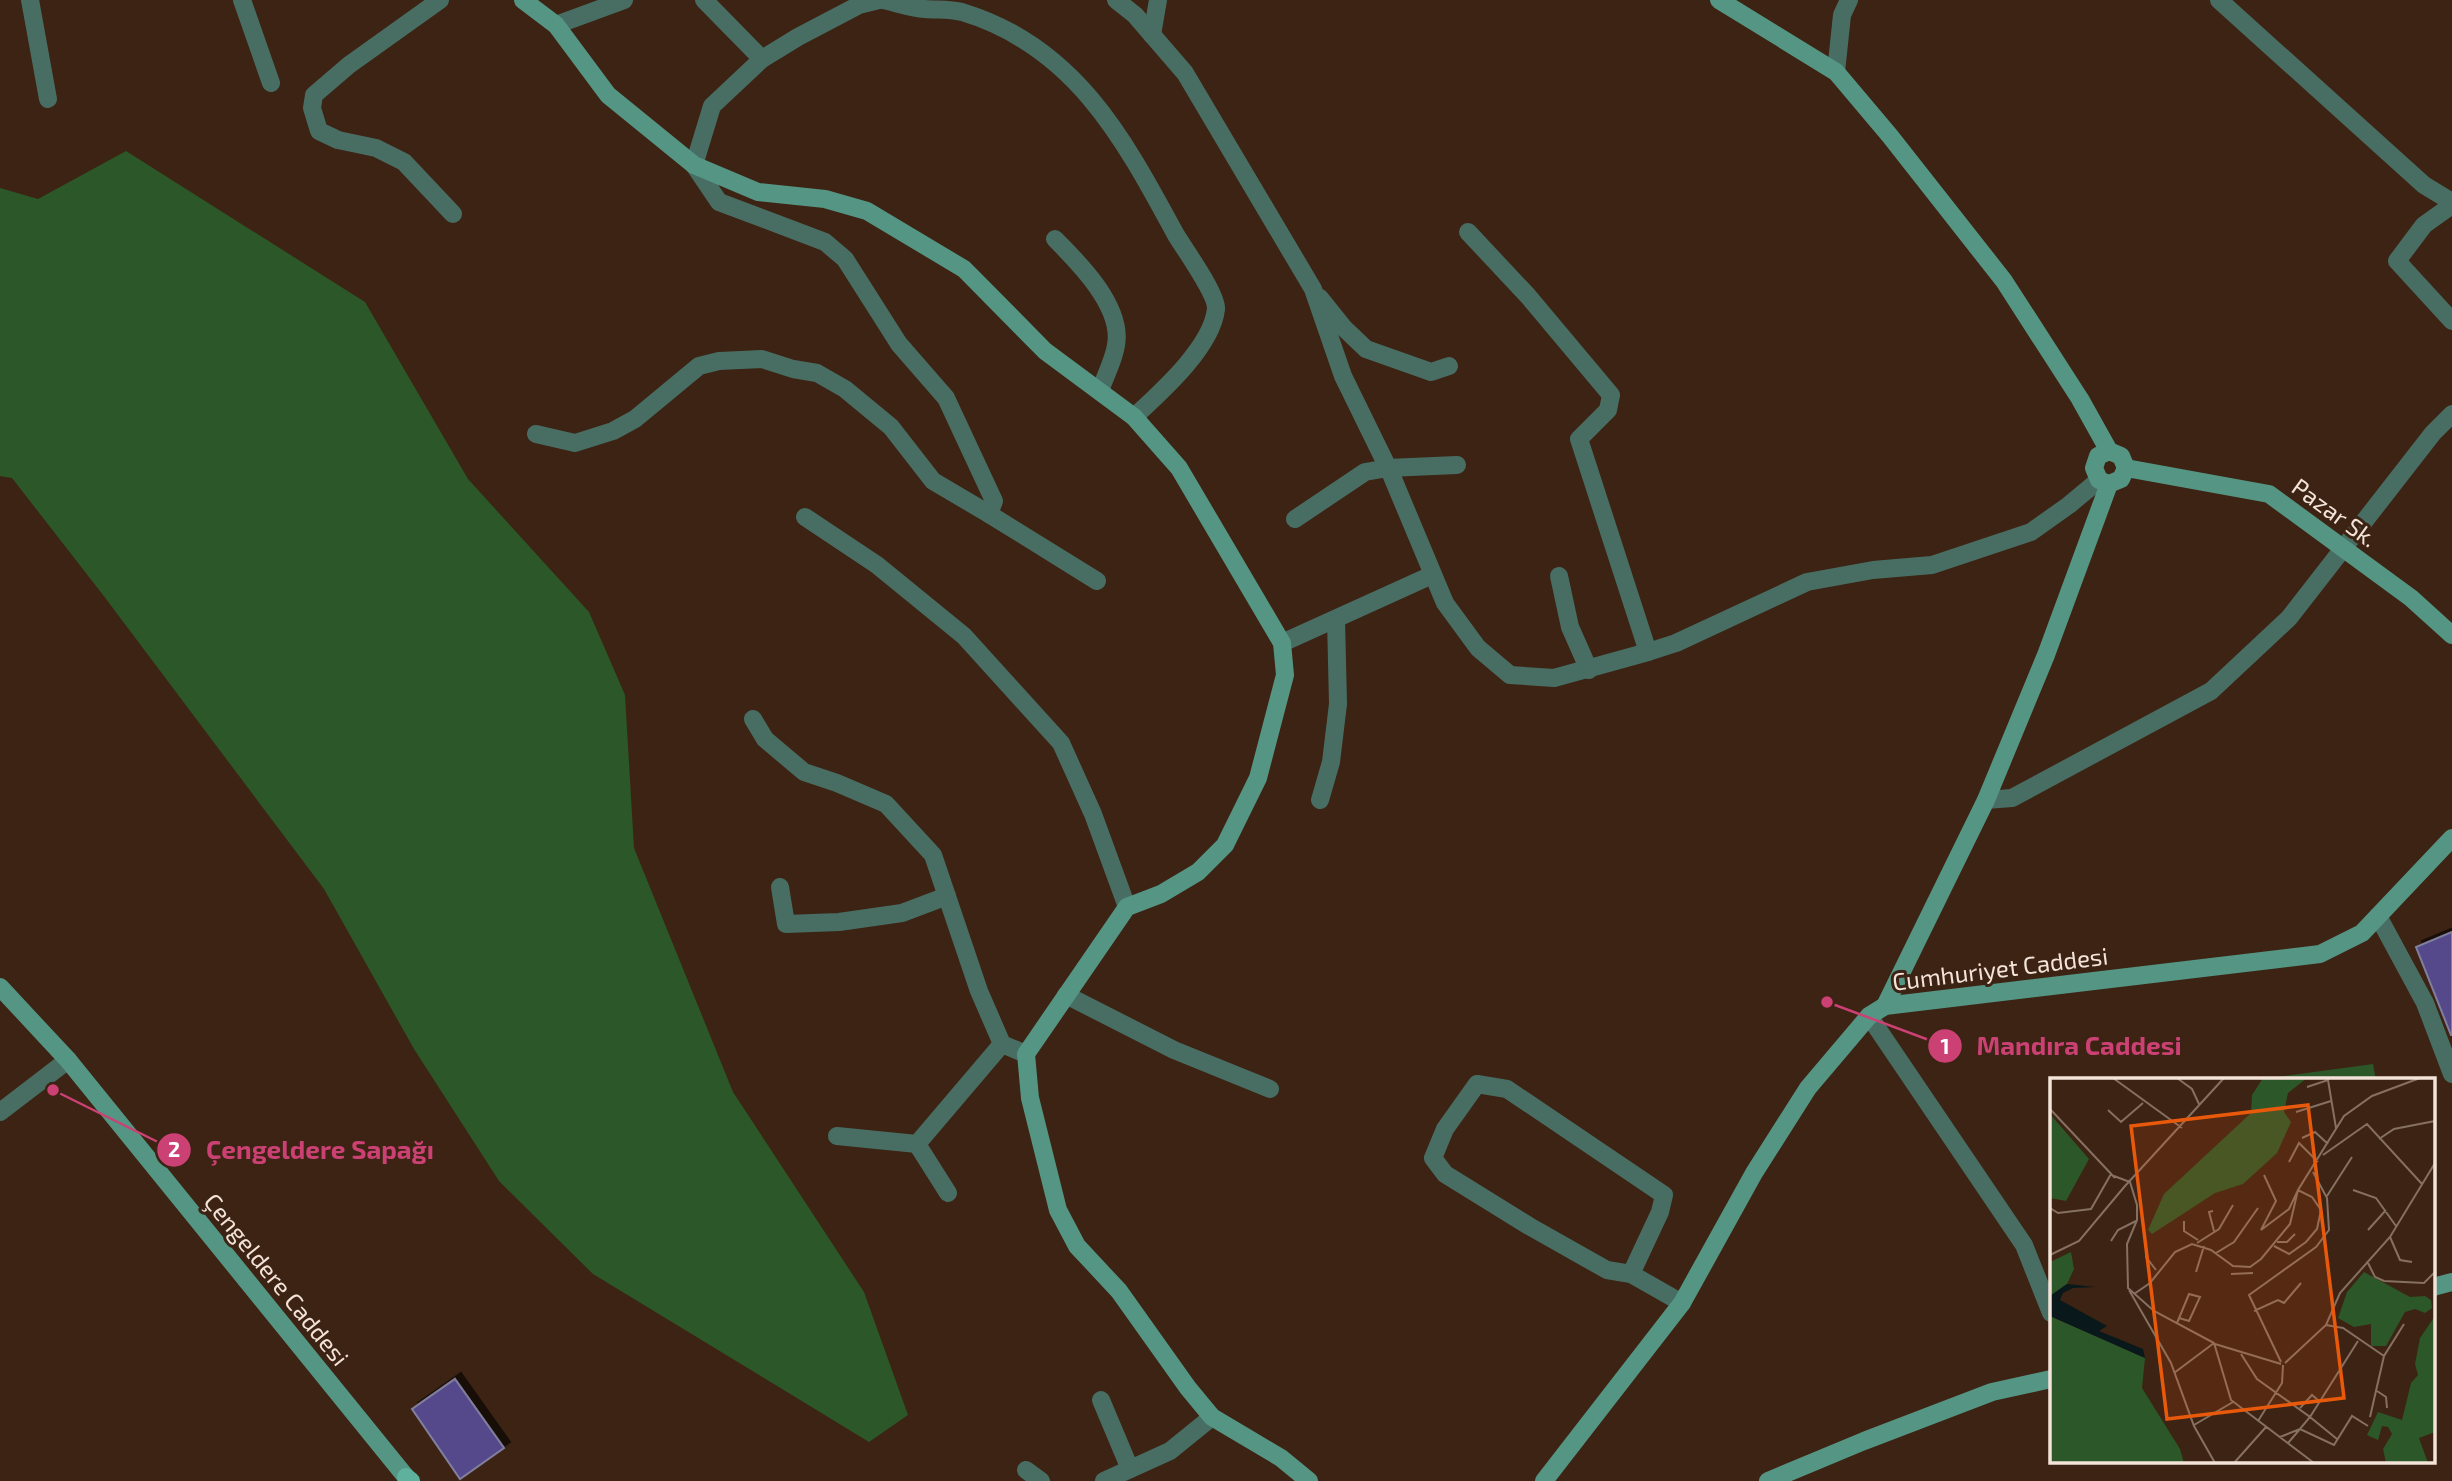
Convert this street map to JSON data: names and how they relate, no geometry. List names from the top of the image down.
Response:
{
  "streets": {
    "street": ["Pazar Sk.", "Cumhuriyet Caddesi", "Çengeldere Caddesi"]
  },
  "places": ["Mandıra Caddesi", "Çengeldere Sapağı"]
}
